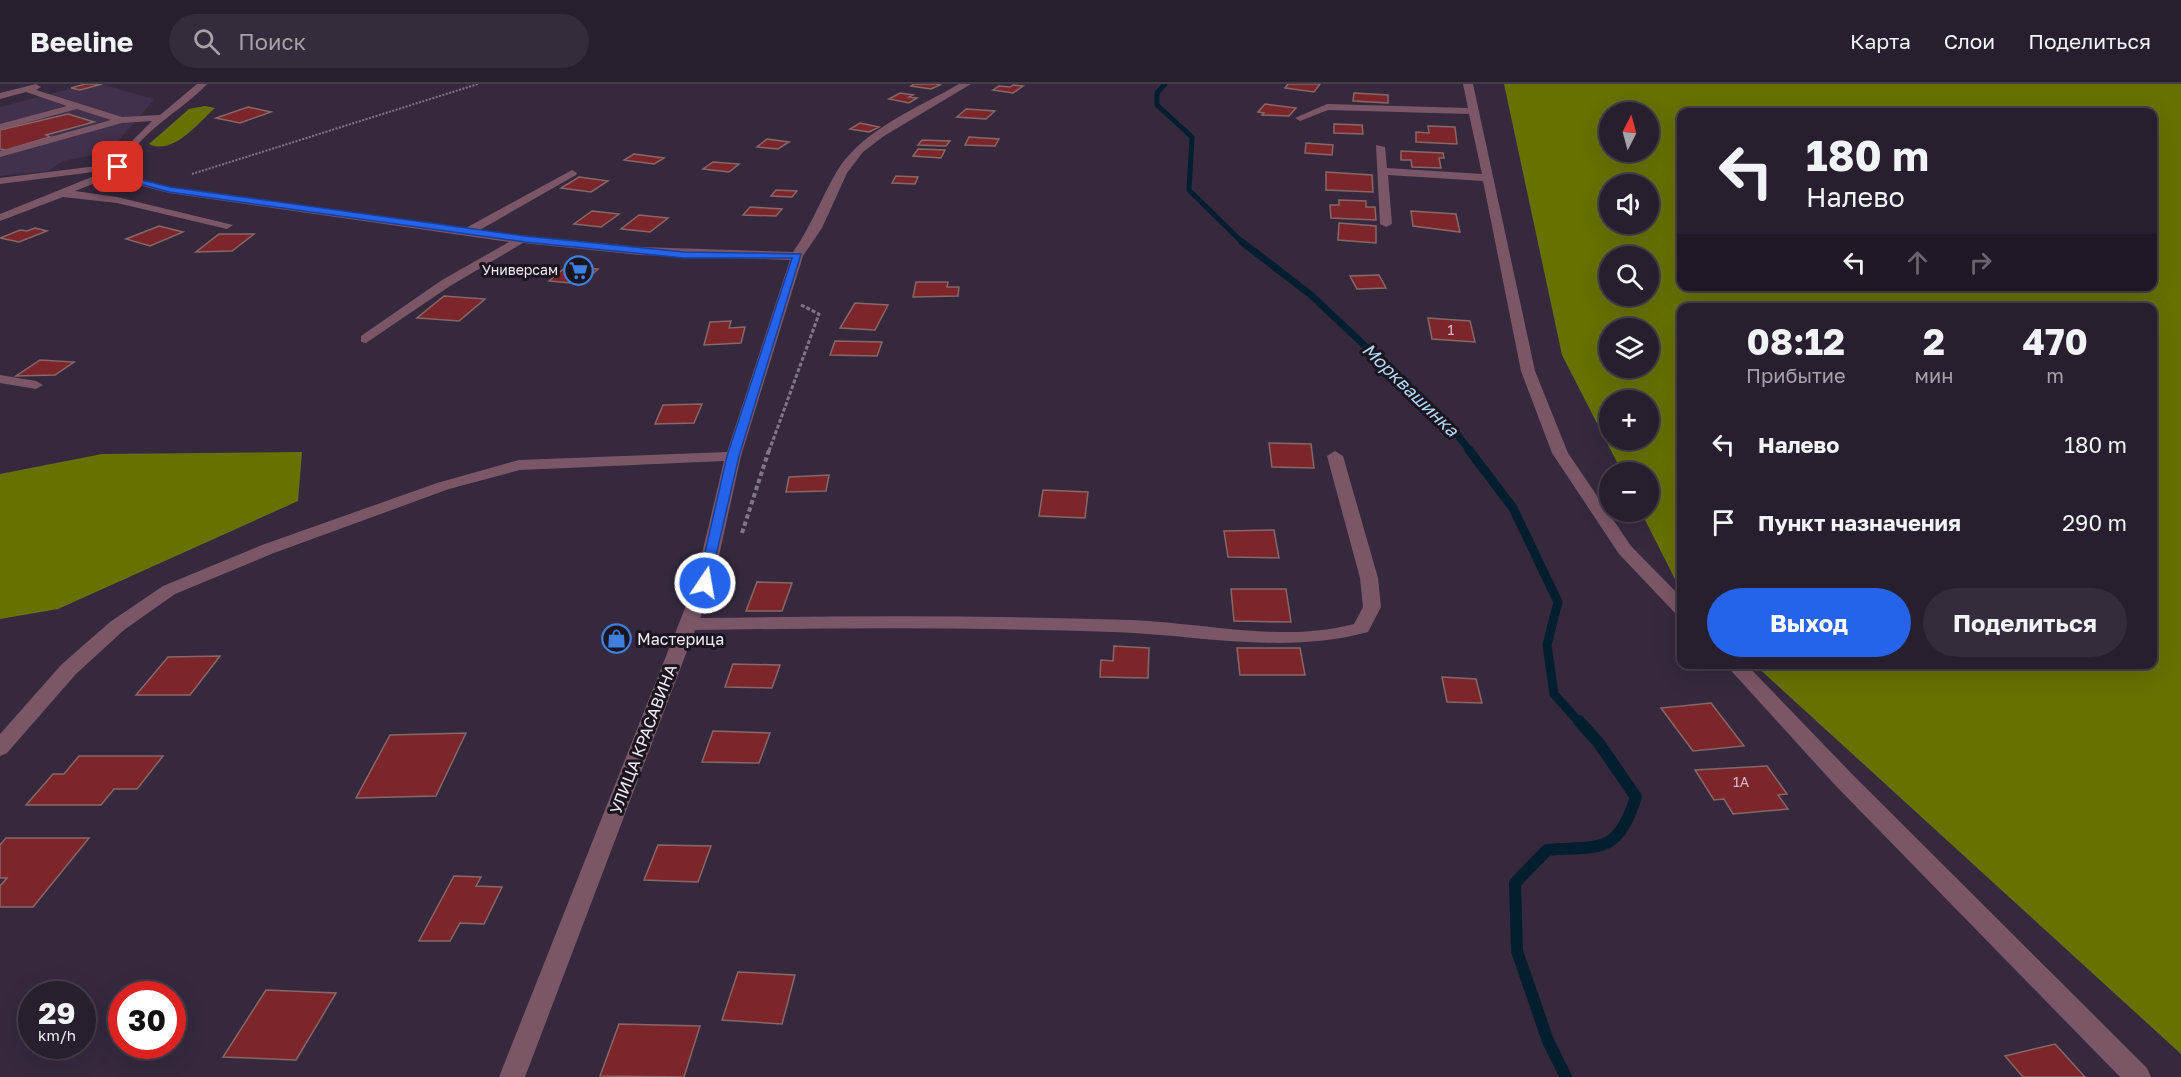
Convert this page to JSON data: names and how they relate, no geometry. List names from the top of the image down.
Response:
{
  "streets": {
    "street": ["УЛИЦА КРАСАВИНА"]
  },
  "water": ["Морквашинка"],
  "places": {
    "supermarket": ["Универсам"],
    "shop": ["Мастерица"]
  },
  "house_numbers": ["1", "1А"],
  "north": "top",
  "page": {
    "header": "Beeline",
    "search": "Поиск",
    "nav": ["Карта", "Слои", "Поделиться"],
    "map_buttons": ["+", "−"],
    "turn": ["180 m", "Налево"],
    "eta": [
      "08:12",
      "Прибытие",
      "2",
      "мин",
      "470",
      "m"
    ],
    "list": [
      {
        "name": "Налево",
        "value": "180 m"
      },
      {
        "name": "Пункт назначения",
        "value": "290 m"
      }
    ],
    "buttons": ["Выход", "Поделиться"],
    "speed": "29 km/h",
    "limit": "30"
  }
}
